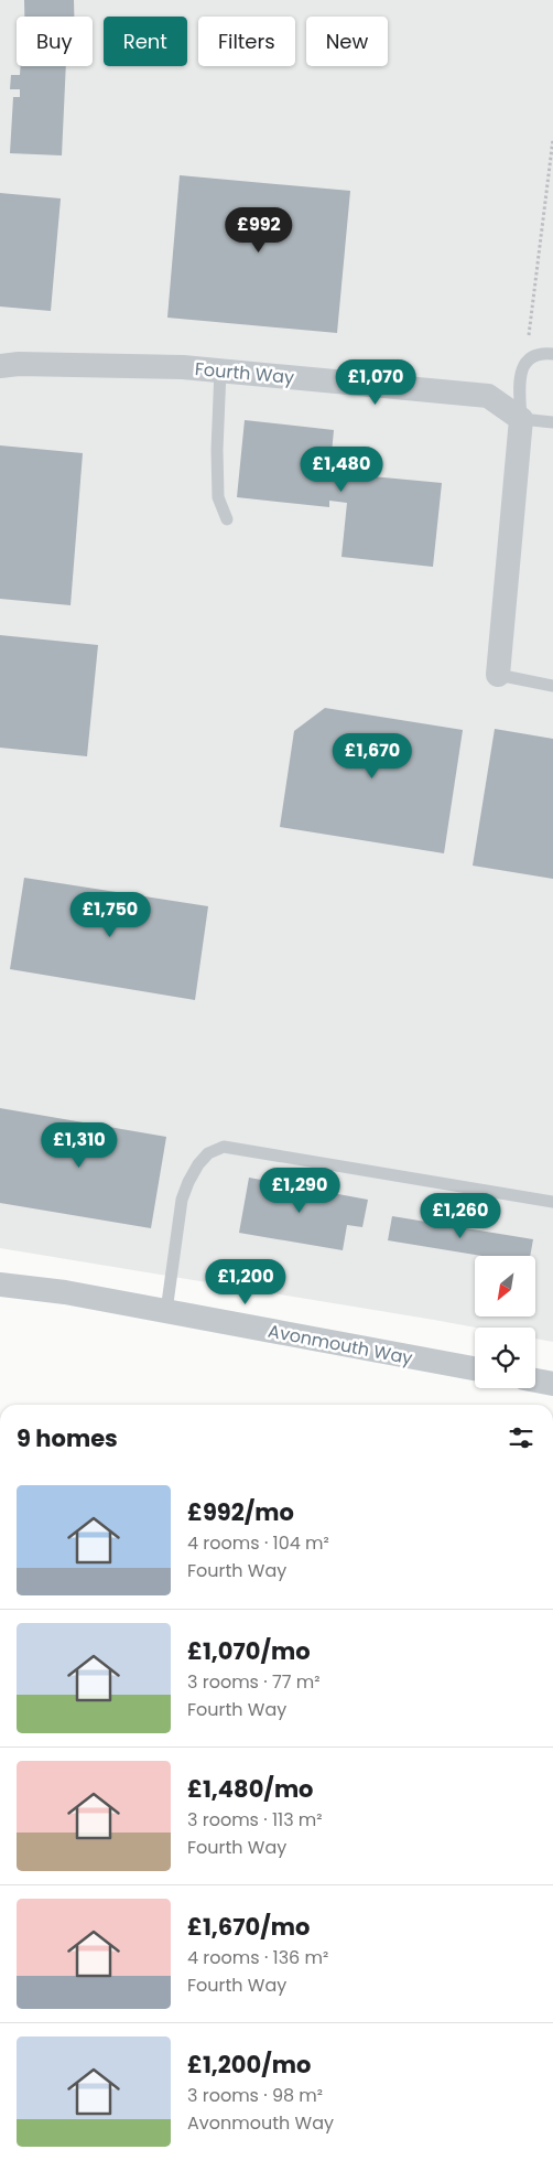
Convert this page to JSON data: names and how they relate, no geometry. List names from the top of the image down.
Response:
{
  "streets": {
    "street": ["Fourth Way", "Avonmouth Way"]
  },
  "north": "bottom left",
  "page": {
    "chip": [
      "Buy",
      "Rent",
      "Filters",
      "New"
    ],
    "price": [
      "£992",
      "£1,070",
      "£1,480",
      "£1,670",
      "£1,750",
      "£1,310",
      "£1,290",
      "£1,260",
      "£1,200"
    ],
    "heading": "9 homes",
    "list": [
      {
        "name": "£992/mo",
        "note": "4 rooms · 104 m² · Fourth Way"
      },
      {
        "name": "£1,070/mo",
        "note": "3 rooms · 77 m² · Fourth Way"
      },
      {
        "name": "£1,480/mo",
        "note": "3 rooms · 113 m² · Fourth Way"
      },
      {
        "name": "£1,670/mo",
        "note": "4 rooms · 136 m² · Fourth Way"
      },
      {
        "name": "£1,200/mo",
        "note": "3 rooms · 98 m² · Avonmouth Way"
      }
    ]
  }
}
